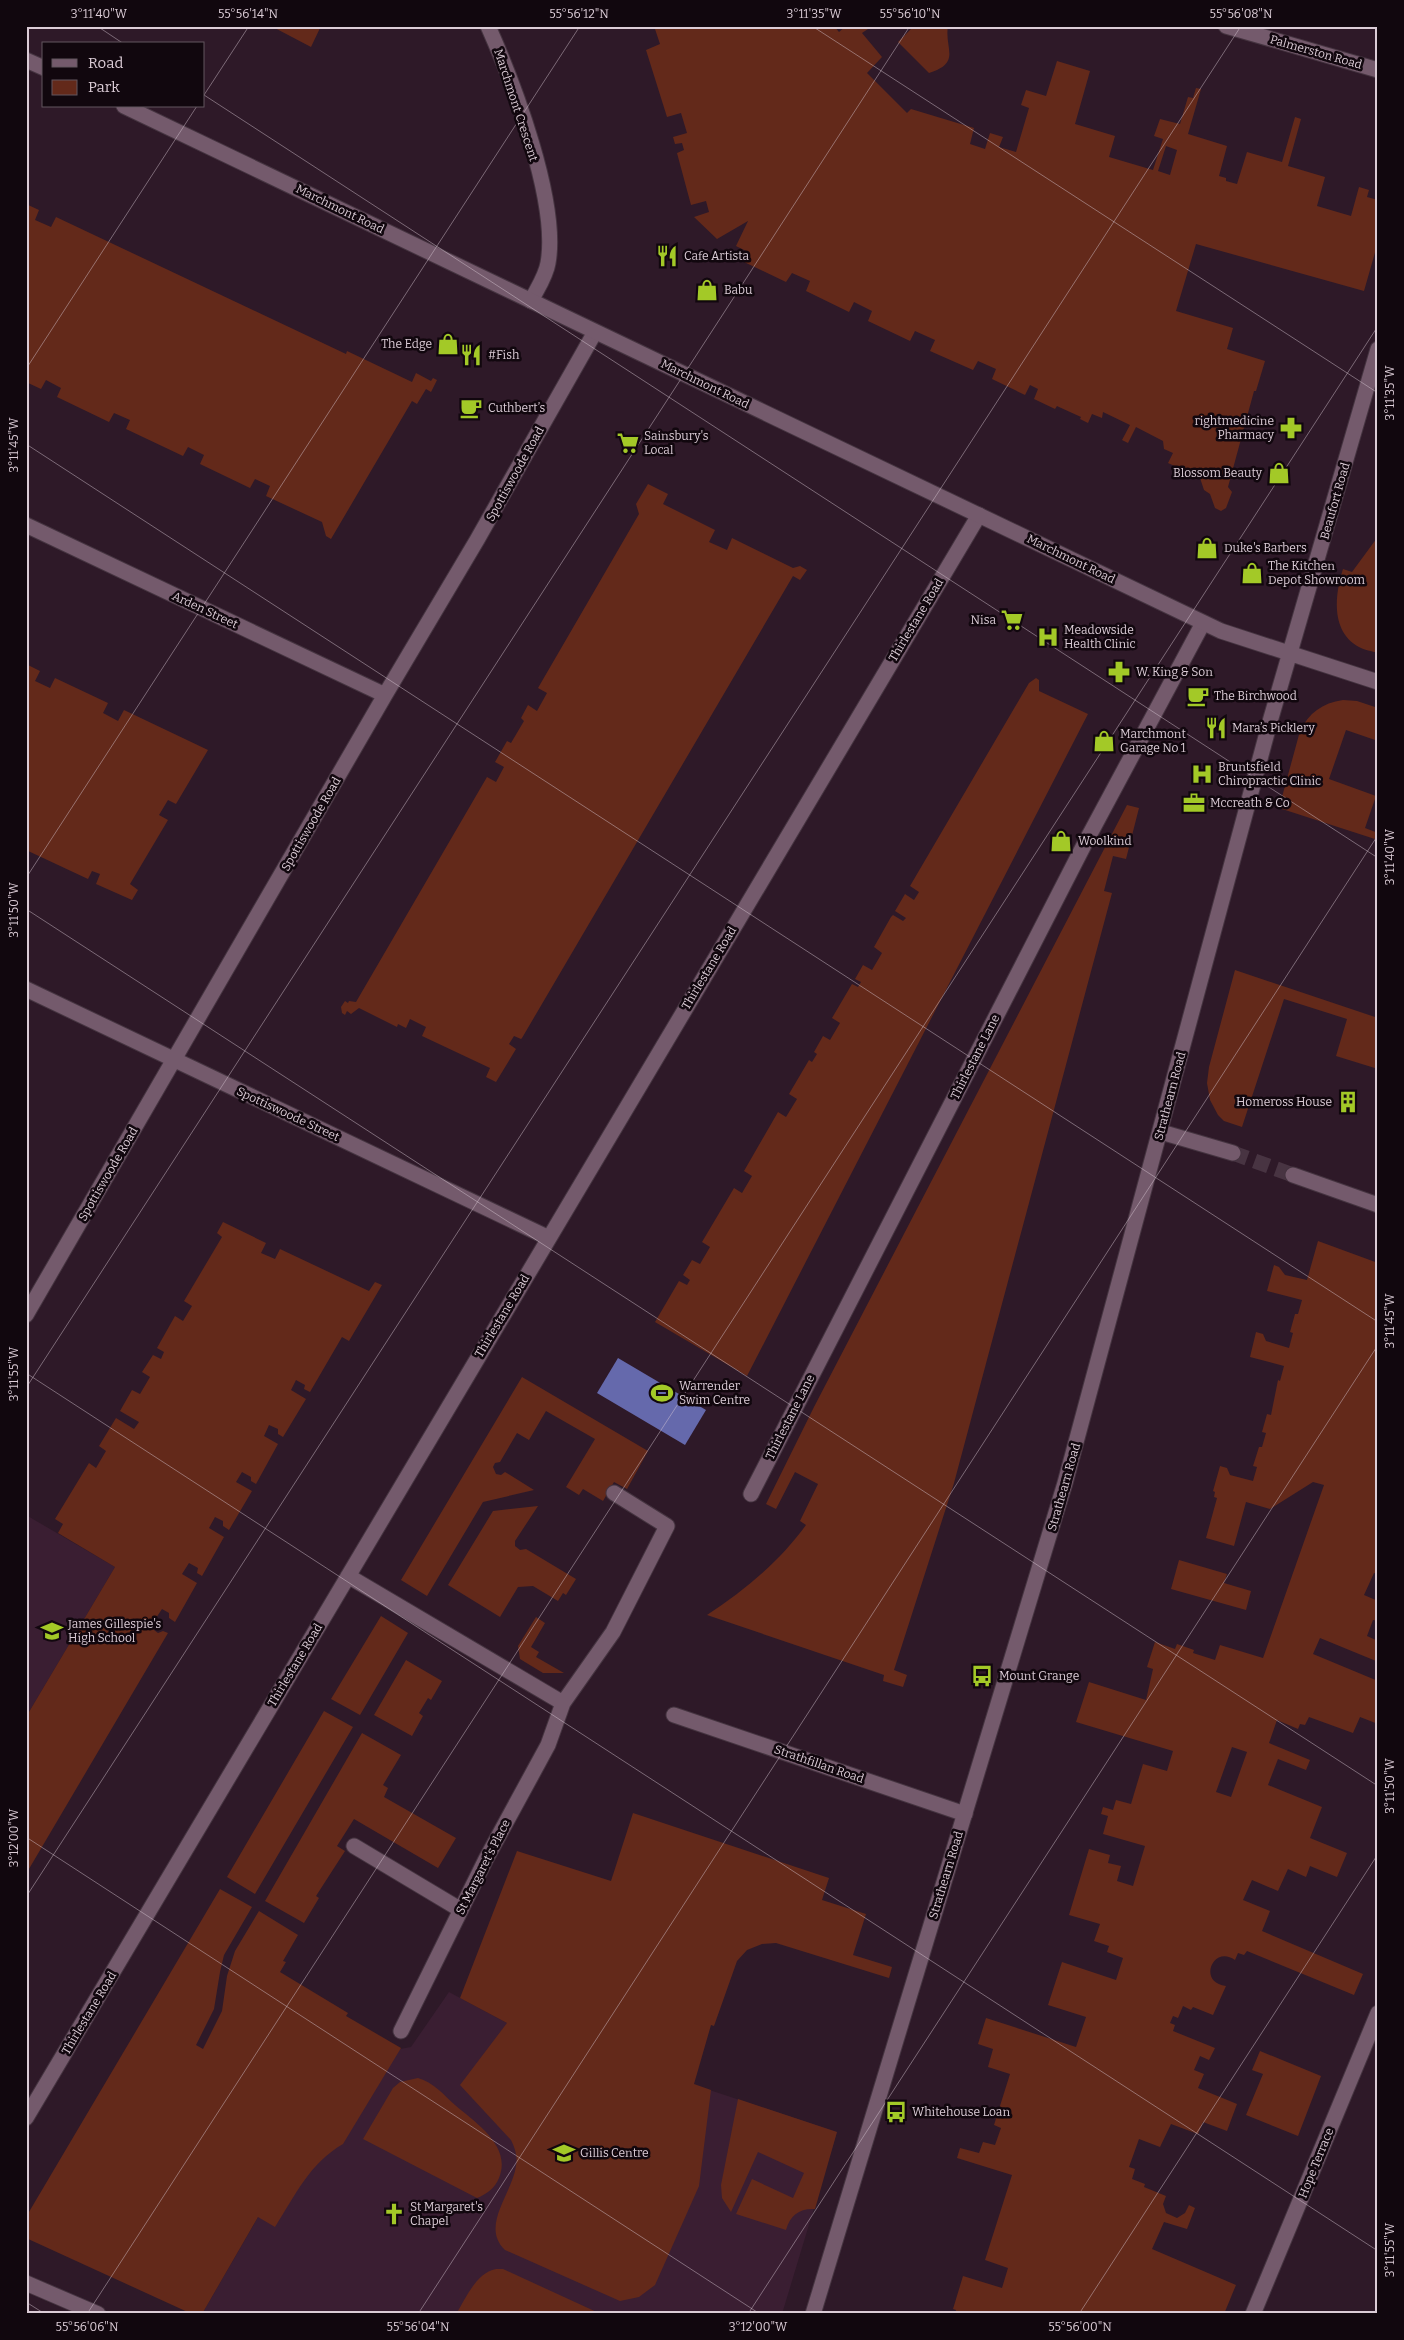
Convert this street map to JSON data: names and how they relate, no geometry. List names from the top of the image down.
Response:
{
  "streets": {
    "street": [
      "Palmerston Road",
      "Marchmont Crescent",
      "Marchmont Road",
      "Spottiswoode Road",
      "Beaufort Road",
      "Arden Street",
      "Thirlestane Road",
      "Thirlestane Lane",
      "Strathearn Road",
      "Spottiswoode Street",
      "Strathfillan Road",
      "St Margaret's Place",
      "Hope Terrace"
    ]
  },
  "crossings": [
    ["Marchmont Crescent", "Marchmont Road"],
    ["Marchmont Road", "Spottiswoode Road"],
    ["Marchmont Road", "Beaufort Road"],
    ["Marchmont Road", "Thirlestane Road"],
    ["Marchmont Road", "Thirlestane Lane"],
    ["Marchmont Road", "Strathearn Road"],
    ["Spottiswoode Road", "Arden Street"],
    ["Spottiswoode Road", "Spottiswoode Street"],
    ["Beaufort Road", "Strathearn Road"],
    ["Thirlestane Road", "Spottiswoode Street"],
    ["Strathearn Road", "Strathfillan Road"]
  ],
  "places": {
    "restaurant": ["Cafe Artista", "#Fish", "Mara’s Picklery"],
    "shop": [
      "Babu",
      "The Edge",
      "Blossom Beauty",
      "Duke's Barbers",
      "The Kitchen Depot Showroom",
      "Marchmont Garage No 1",
      "Woolkind"
    ],
    "cafe": ["Cuthbert’s", "The Birchwood"],
    "pharmacy": ["rightmedicine Pharmacy", "W. King & Son"],
    "supermarket": ["Sainsbury's Local", "Nisa"],
    "hospital": ["Meadowside Health Clinic", "Bruntsfield Chiropractic Clinic"],
    "office": ["Mccreath & Co"],
    "building": ["Homeross House"],
    "sports": ["Warrender Swim Centre"],
    "school or university": ["James Gillespie's High School", "Gillis Centre"],
    "bus stop": ["Mount Grange", "Whitehouse Loan"],
    "church": ["St Margaret's Chapel"]
  },
  "legend": ["Road", "Park"],
  "coordinates": [
    "3°11'40\"W",
    "55°56'14\"N",
    "55°56'12\"N",
    "3°11'35\"W",
    "55°56'10\"N",
    "55°56'08\"N",
    "3°11'45\"W",
    "3°11'50\"W",
    "3°11'55\"W",
    "3°12'00\"W",
    "55°56'06\"N",
    "55°56'04\"N",
    "55°56'00\"N"
  ]
}
